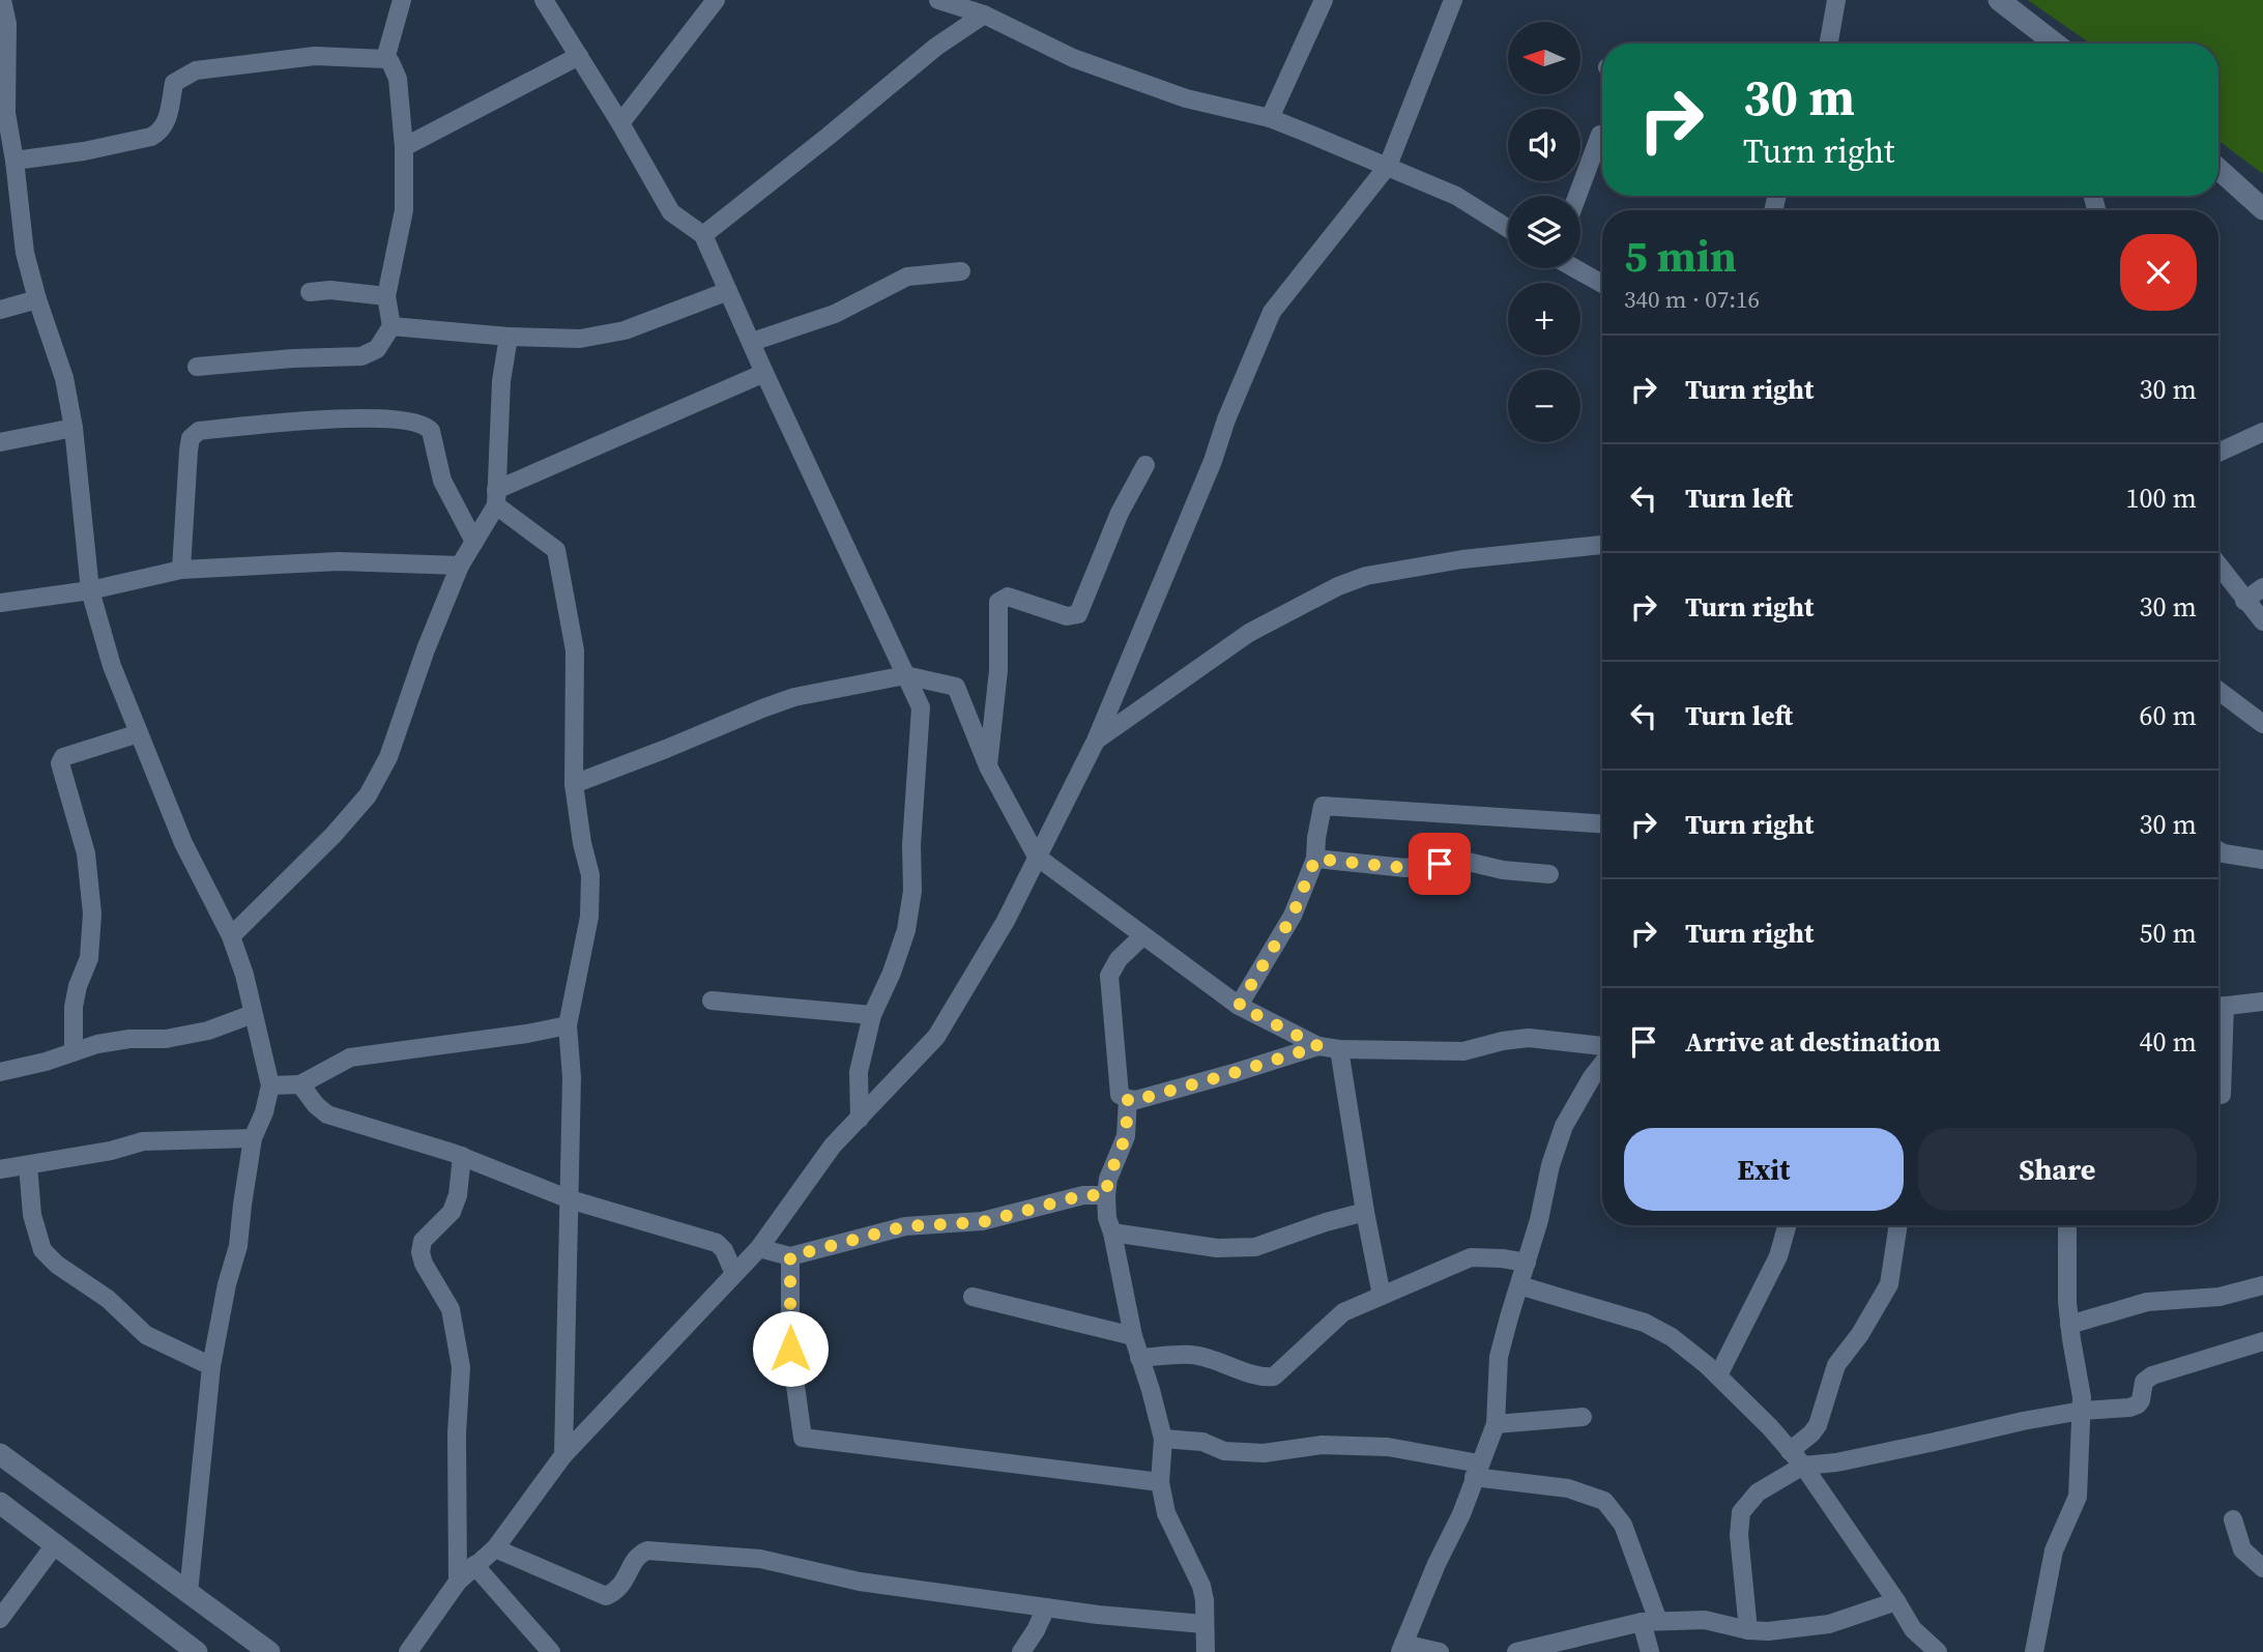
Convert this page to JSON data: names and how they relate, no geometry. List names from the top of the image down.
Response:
{
  "north": "left",
  "page": {
    "map_buttons": ["+", "−"],
    "turn": ["30 m", "Turn right"],
    "heading": ["5 min", "340 m · 07:16"],
    "list": [
      {
        "name": "Turn right",
        "value": "30 m"
      },
      {
        "name": "Turn left",
        "value": "100 m"
      },
      {
        "name": "Turn right",
        "value": "30 m"
      },
      {
        "name": "Turn left",
        "value": "60 m"
      },
      {
        "name": "Turn right",
        "value": "30 m"
      },
      {
        "name": "Turn right",
        "value": "50 m"
      },
      {
        "name": "Arrive at destination",
        "value": "40 m"
      }
    ],
    "buttons": ["Exit", "Share"]
  }
}
